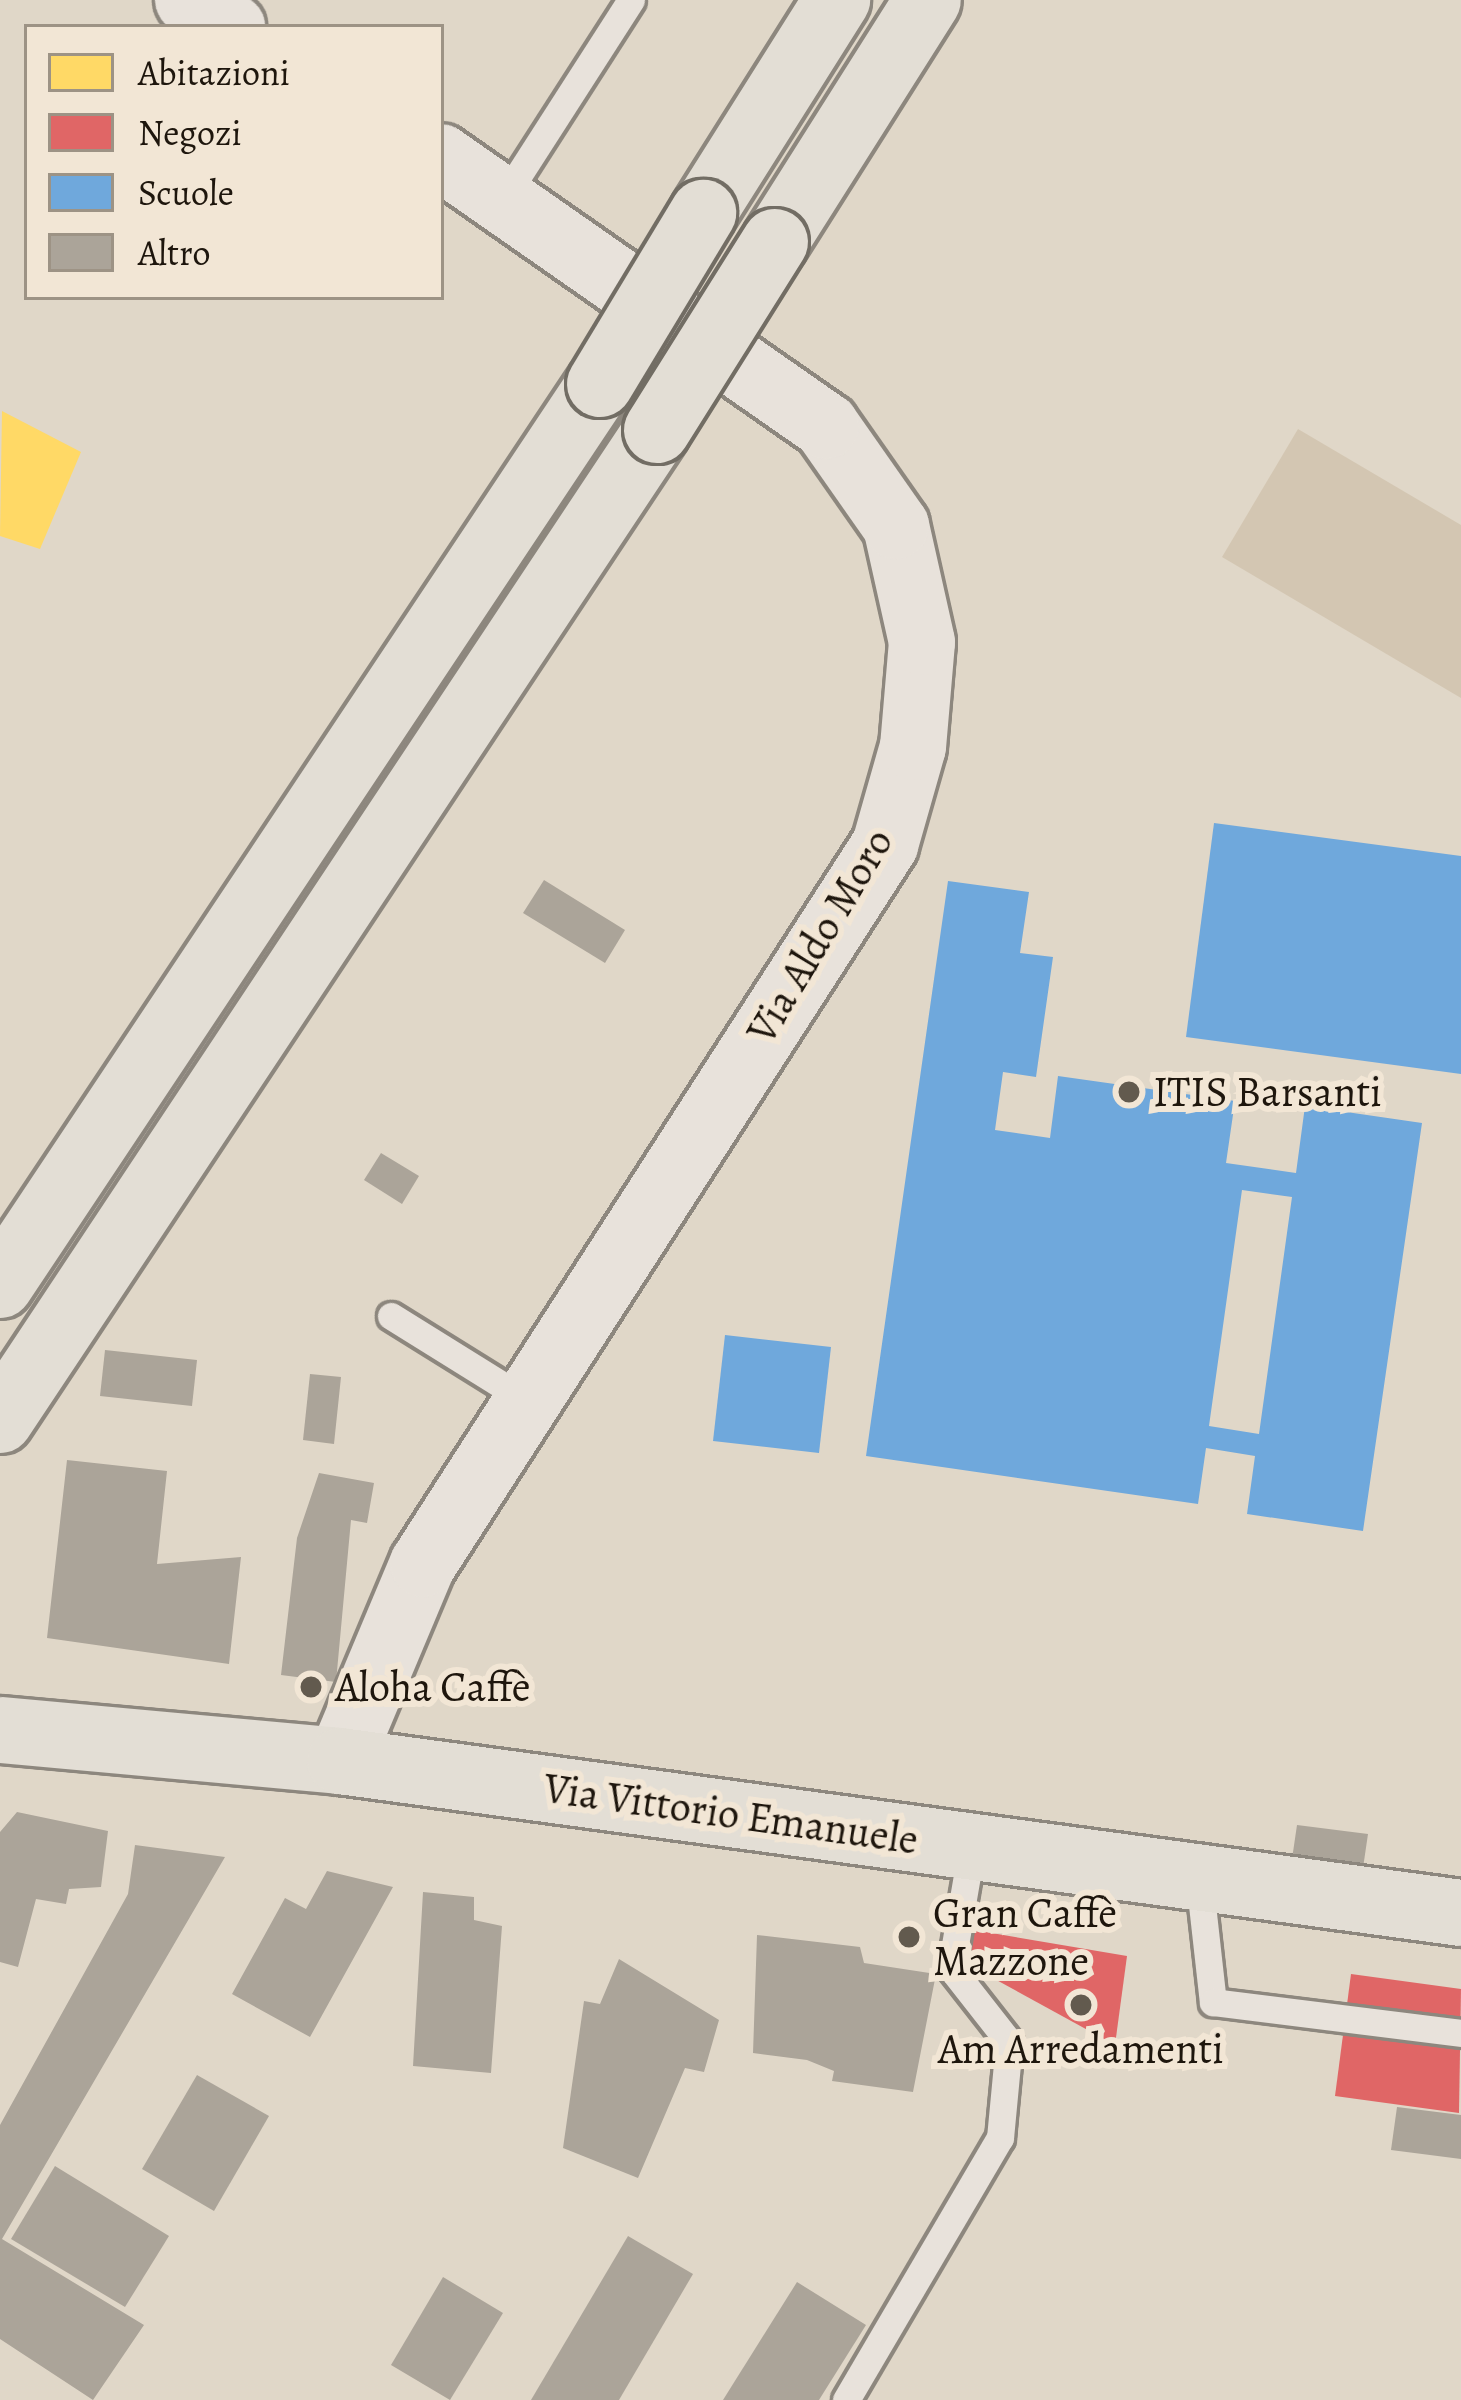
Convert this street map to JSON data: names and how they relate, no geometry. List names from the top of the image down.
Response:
{
  "streets": {
    "main road": ["Via Vittorio Emanuele"],
    "street": ["Via Aldo Moro"]
  },
  "crossings": [
    ["Via Aldo Moro", "Via Vittorio Emanuele"]
  ],
  "places": [
    "ITIS Barsanti",
    "Aloha Caffè",
    "Gran Caffè Mazzone",
    "Am Arredamenti"
  ],
  "legend": [
    "Abitazioni",
    "Negozi",
    "Scuole",
    "Altro"
  ]
}
